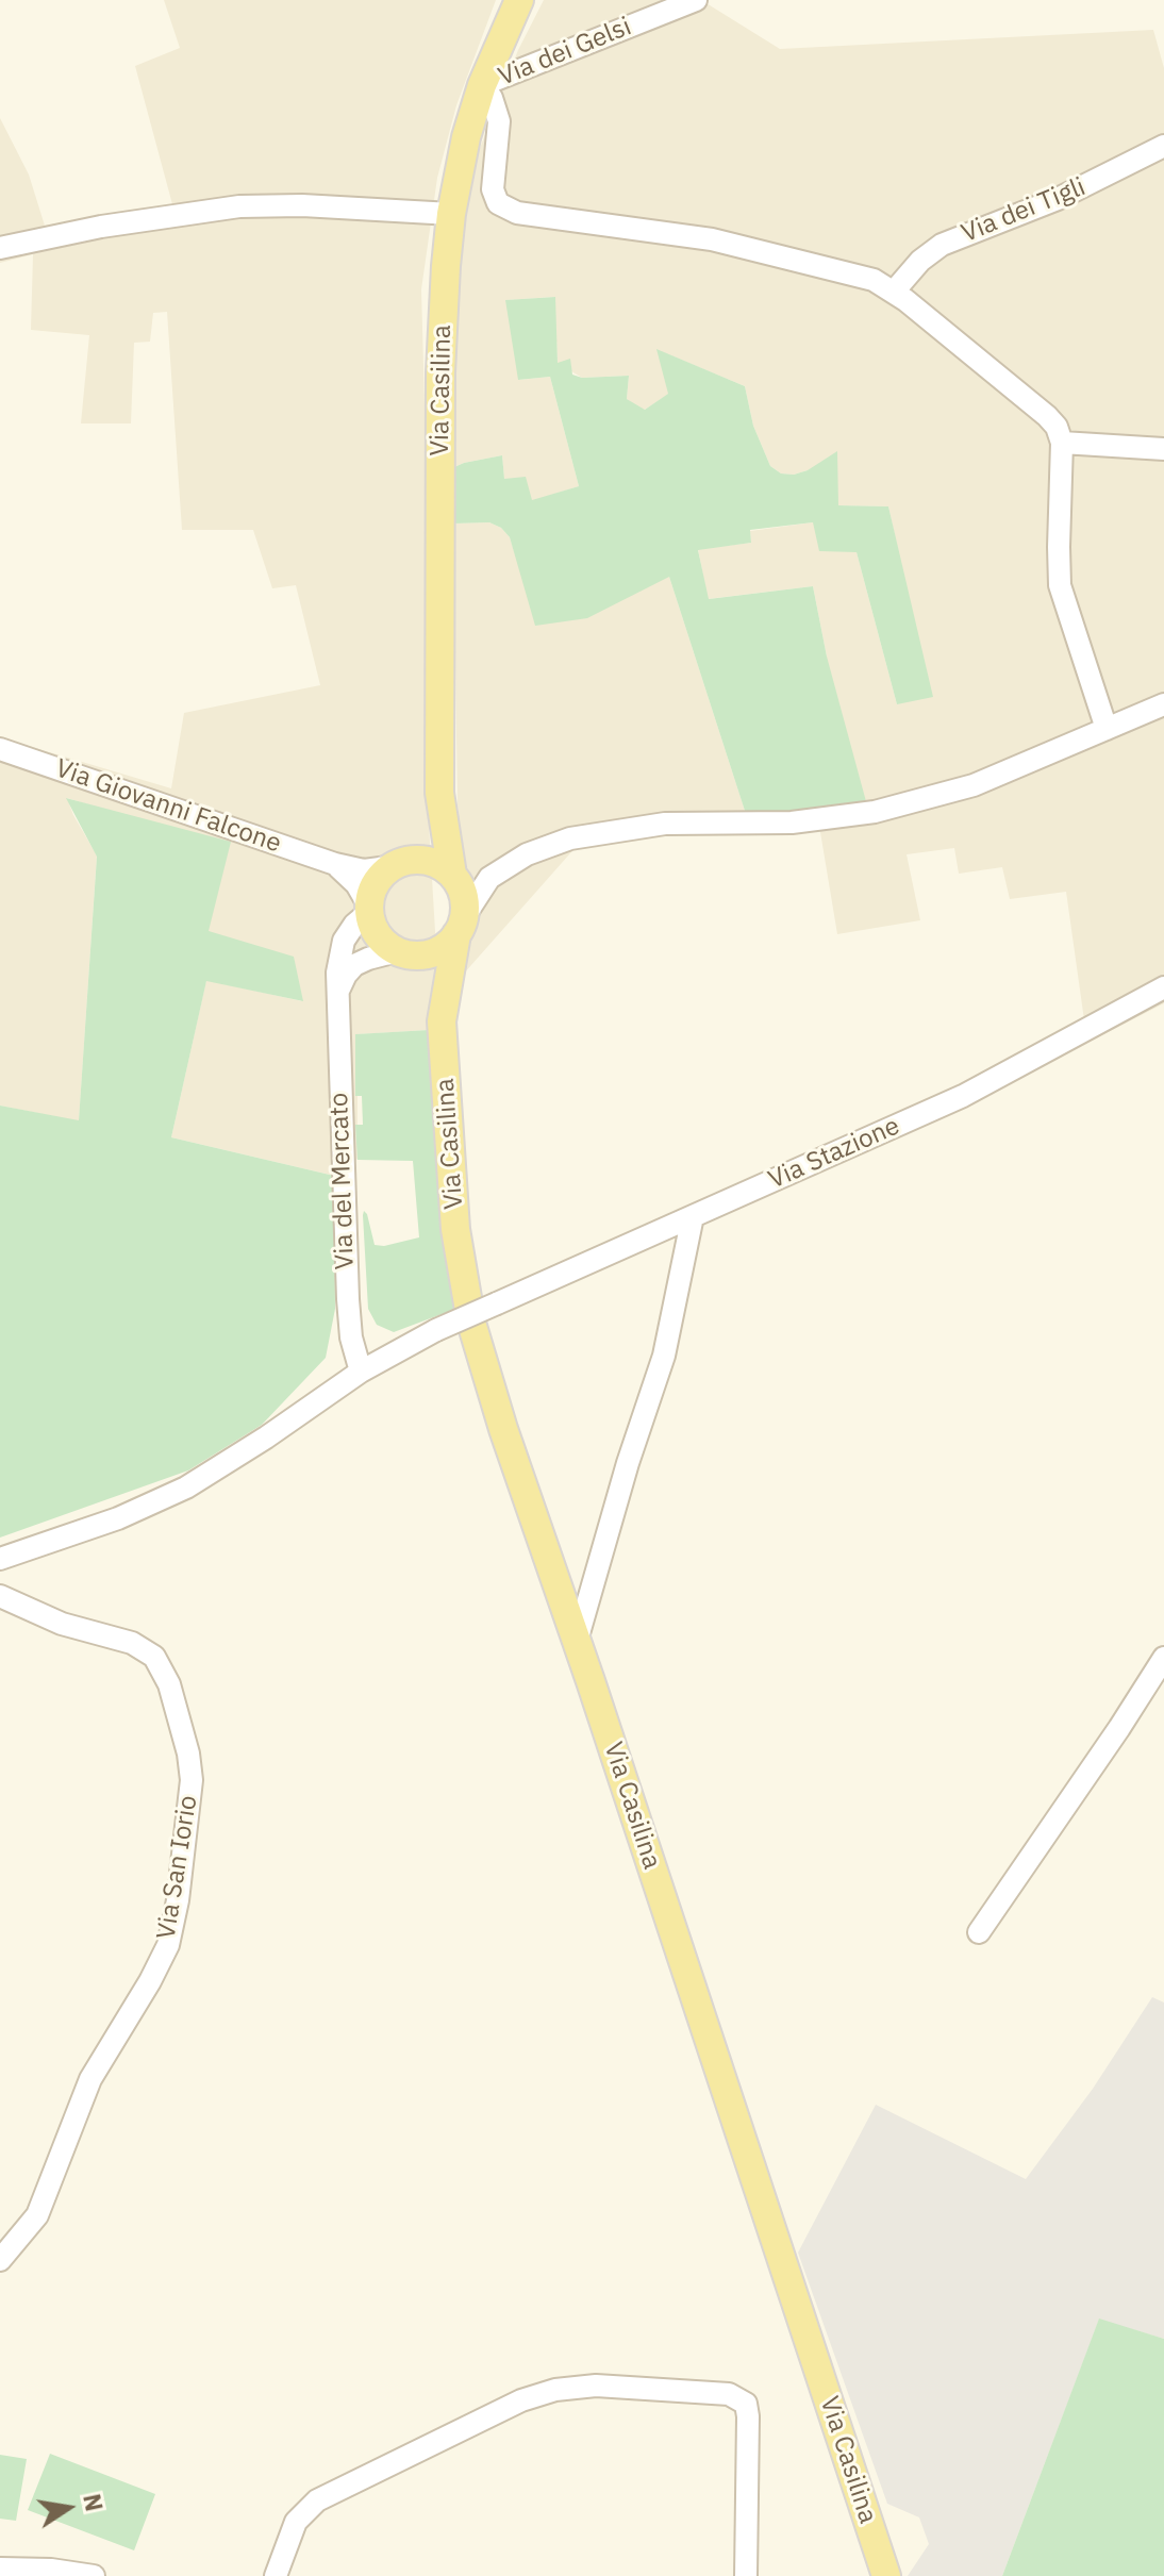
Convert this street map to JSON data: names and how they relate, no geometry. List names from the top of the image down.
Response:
{
  "streets": {
    "main road": ["Via Casilina"],
    "street": [
      "Via dei Gelsi",
      "Via dei Tigli",
      "Via Giovanni Falcone",
      "Via Stazione",
      "Via del Mercato",
      "Via San Iorio"
    ]
  },
  "crossings": [
    ["Via dei Gelsi", "Via Casilina"],
    ["Via Casilina", "Via Giovanni Falcone"],
    ["Via Casilina", "Via del Mercato"],
    ["Via Giovanni Falcone", "Via del Mercato"],
    ["Via Stazione", "Via del Mercato"]
  ],
  "north": "right"
}
